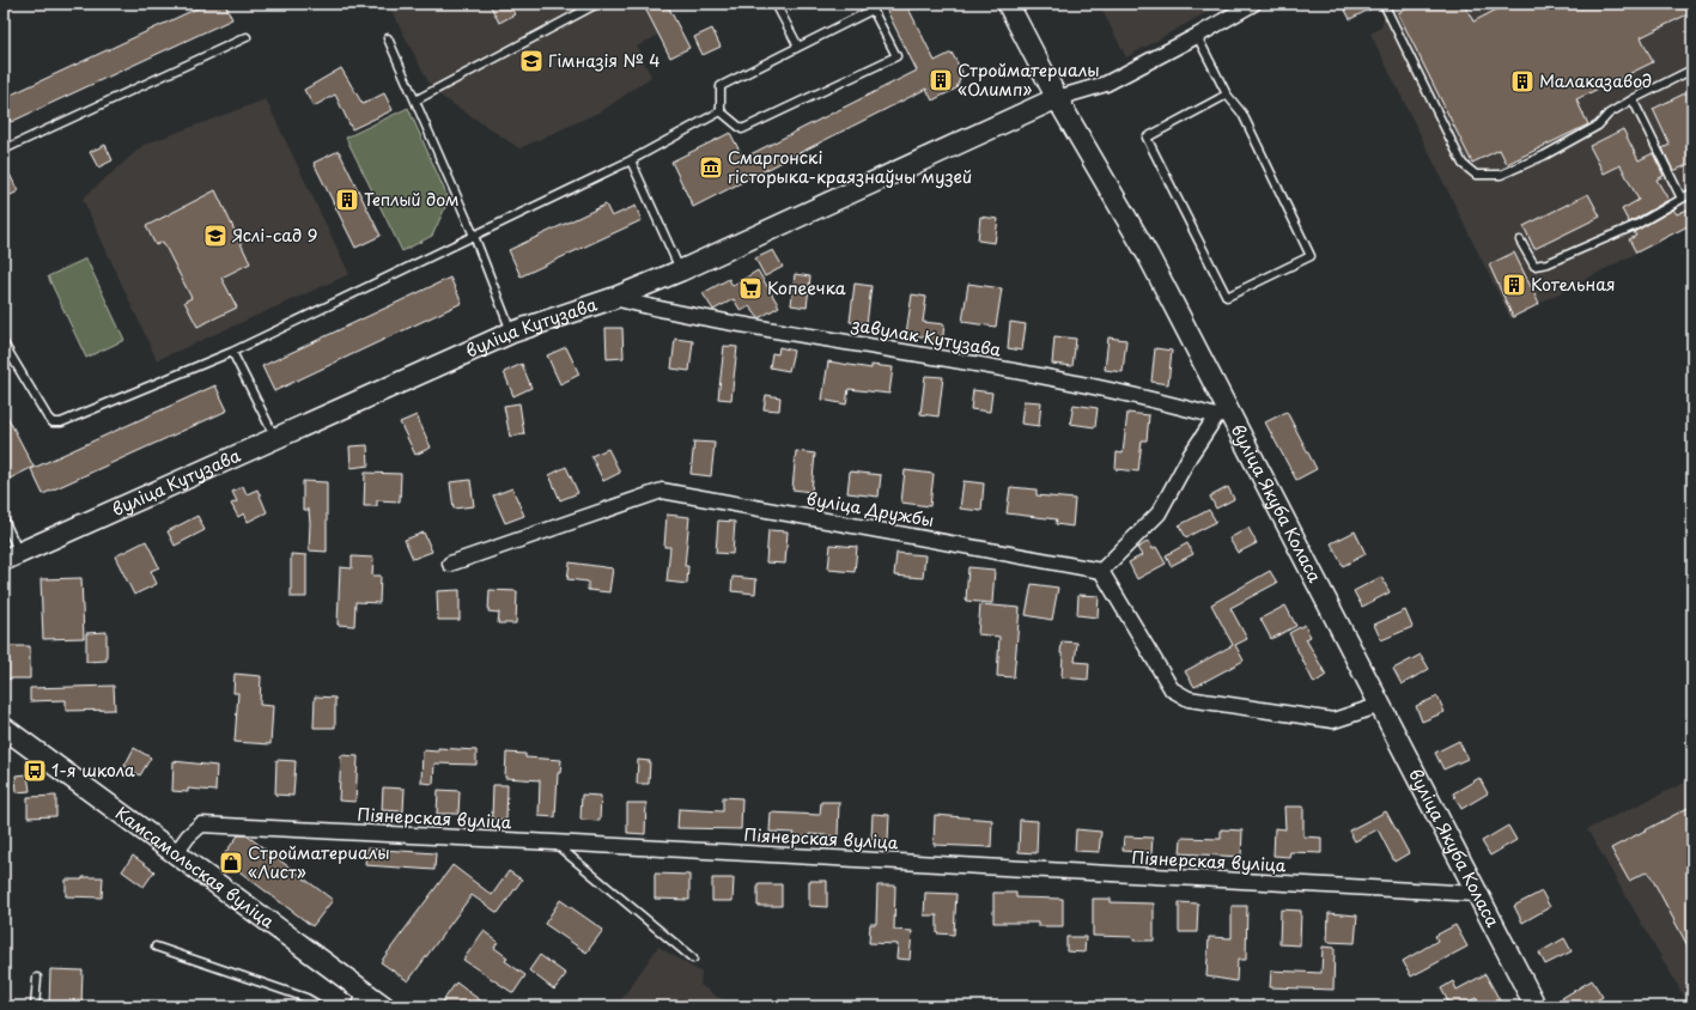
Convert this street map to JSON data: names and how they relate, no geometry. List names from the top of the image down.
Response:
{
  "streets": {
    "main road": ["вуліца Кутузава", "вуліца Якуба Коласа", "Камсамольская вуліца"],
    "street": ["завулак Кутузава", "вуліца Дружбы", "Піянерская вуліца"]
  },
  "crossings": [
    ["вуліца Кутузава", "завулак Кутузава"],
    ["вуліца Кутузава", "вуліца Якуба Коласа"],
    ["завулак Кутузава", "вуліца Якуба Коласа"],
    ["вуліца Якуба Коласа", "Піянерская вуліца"],
    ["Піянерская вуліца", "Камсамольская вуліца"]
  ],
  "places": {
    "school or university": ["Гімназія № 4", "Яслі-сад 9"],
    "building": [
      "Стройматериалы «Олимп»",
      "Малаказавод",
      "Теплый дом",
      "Котельная"
    ],
    "museum": ["Смаргонскі гісторыка-краязнаўчы музей"],
    "supermarket": ["Копеечка"],
    "bus stop": ["1-я школа"],
    "shop": ["Стройматериалы «Лист»"]
  }
}
